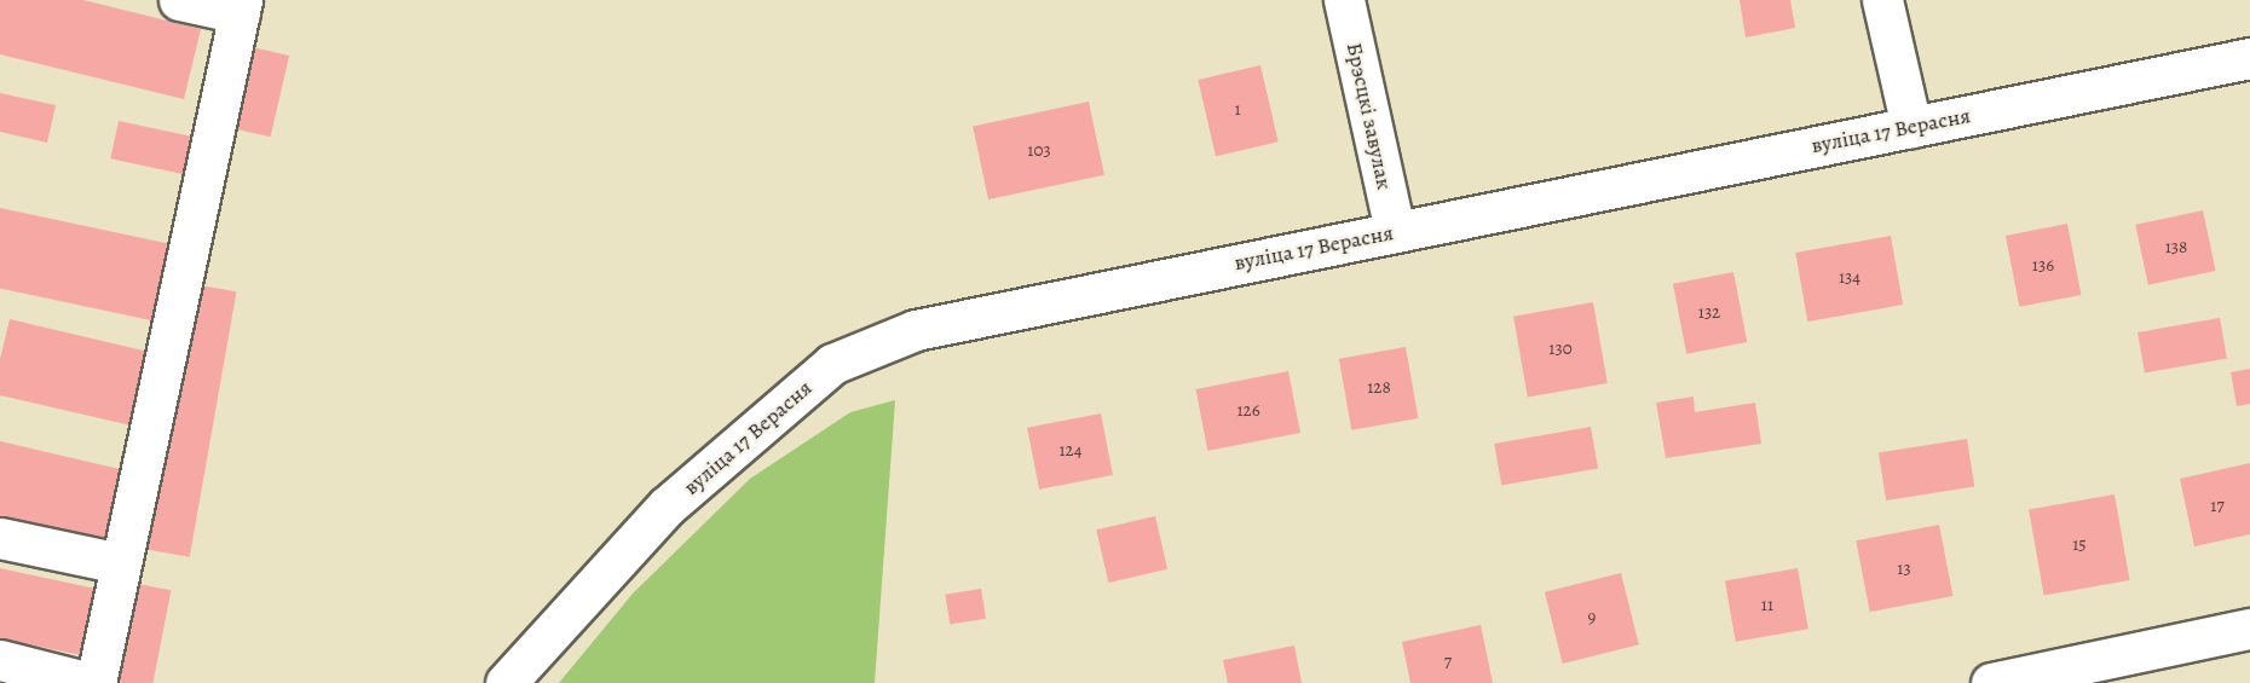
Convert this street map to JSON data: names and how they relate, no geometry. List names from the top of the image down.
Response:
{
  "streets": {
    "street": ["Брэсцкі завулак", "вуліца 17 Верасня"]
  },
  "crossings": [
    ["Брэсцкі завулак", "вуліца 17 Верасня"]
  ],
  "house_numbers": [
    "1",
    "103",
    "138",
    "136",
    "134",
    "132",
    "130",
    "128",
    "126",
    "124",
    "17",
    "15",
    "13",
    "11",
    "9",
    "7"
  ]
}
